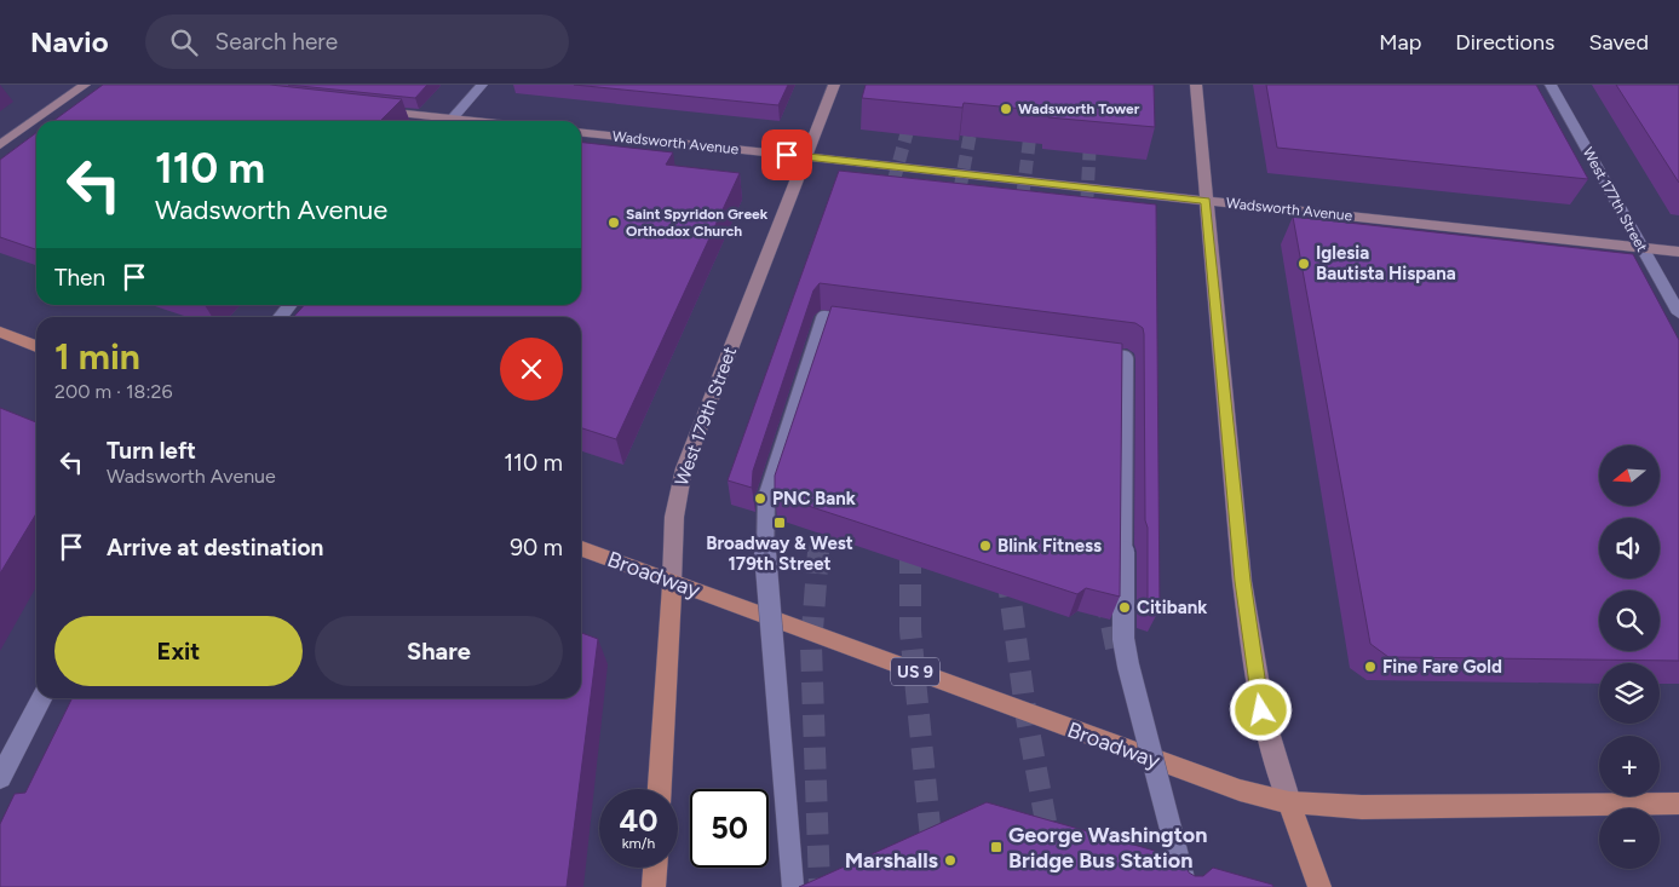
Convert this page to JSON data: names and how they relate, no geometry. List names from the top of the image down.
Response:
{
  "streets": {
    "main road": [
      "Wadsworth Avenue",
      "West 179th Street",
      "Broadway",
      "US 9"
    ],
    "street": ["West 177th Street"]
  },
  "crossings": [
    ["Wadsworth Avenue", "West 177th Street"],
    ["Wadsworth Avenue", "West 179th Street"],
    ["West 179th Street", "Broadway"]
  ],
  "places": {
    "other": [
      "Wadsworth Tower",
      "Saint Spyridon Greek Orthodox Church",
      "Iglesia Bautista Hispana",
      "PNC Bank",
      "Blink Fitness",
      "Citibank",
      "Fine Fare Gold",
      "Marshalls"
    ],
    "transit": ["Broadway & West 179th Street", "George Washington Bridge Bus Station"]
  },
  "north": "left",
  "page": {
    "header": "Navio",
    "search": "Search here",
    "nav": ["Map", "Directions", "Saved"],
    "turn": ["110 m", "Wadsworth Avenue"],
    "then": "Then",
    "heading": ["1 min", "200 m · 18:26"],
    "list": [
      {
        "name": "Turn left",
        "note": "Wadsworth Avenue",
        "value": "110 m"
      },
      {
        "name": "Arrive at destination",
        "value": "90 m"
      }
    ],
    "map_buttons": ["+", "−"],
    "buttons": ["Exit", "Share"],
    "speed": "40 km/h",
    "limit": "50"
  }
}
